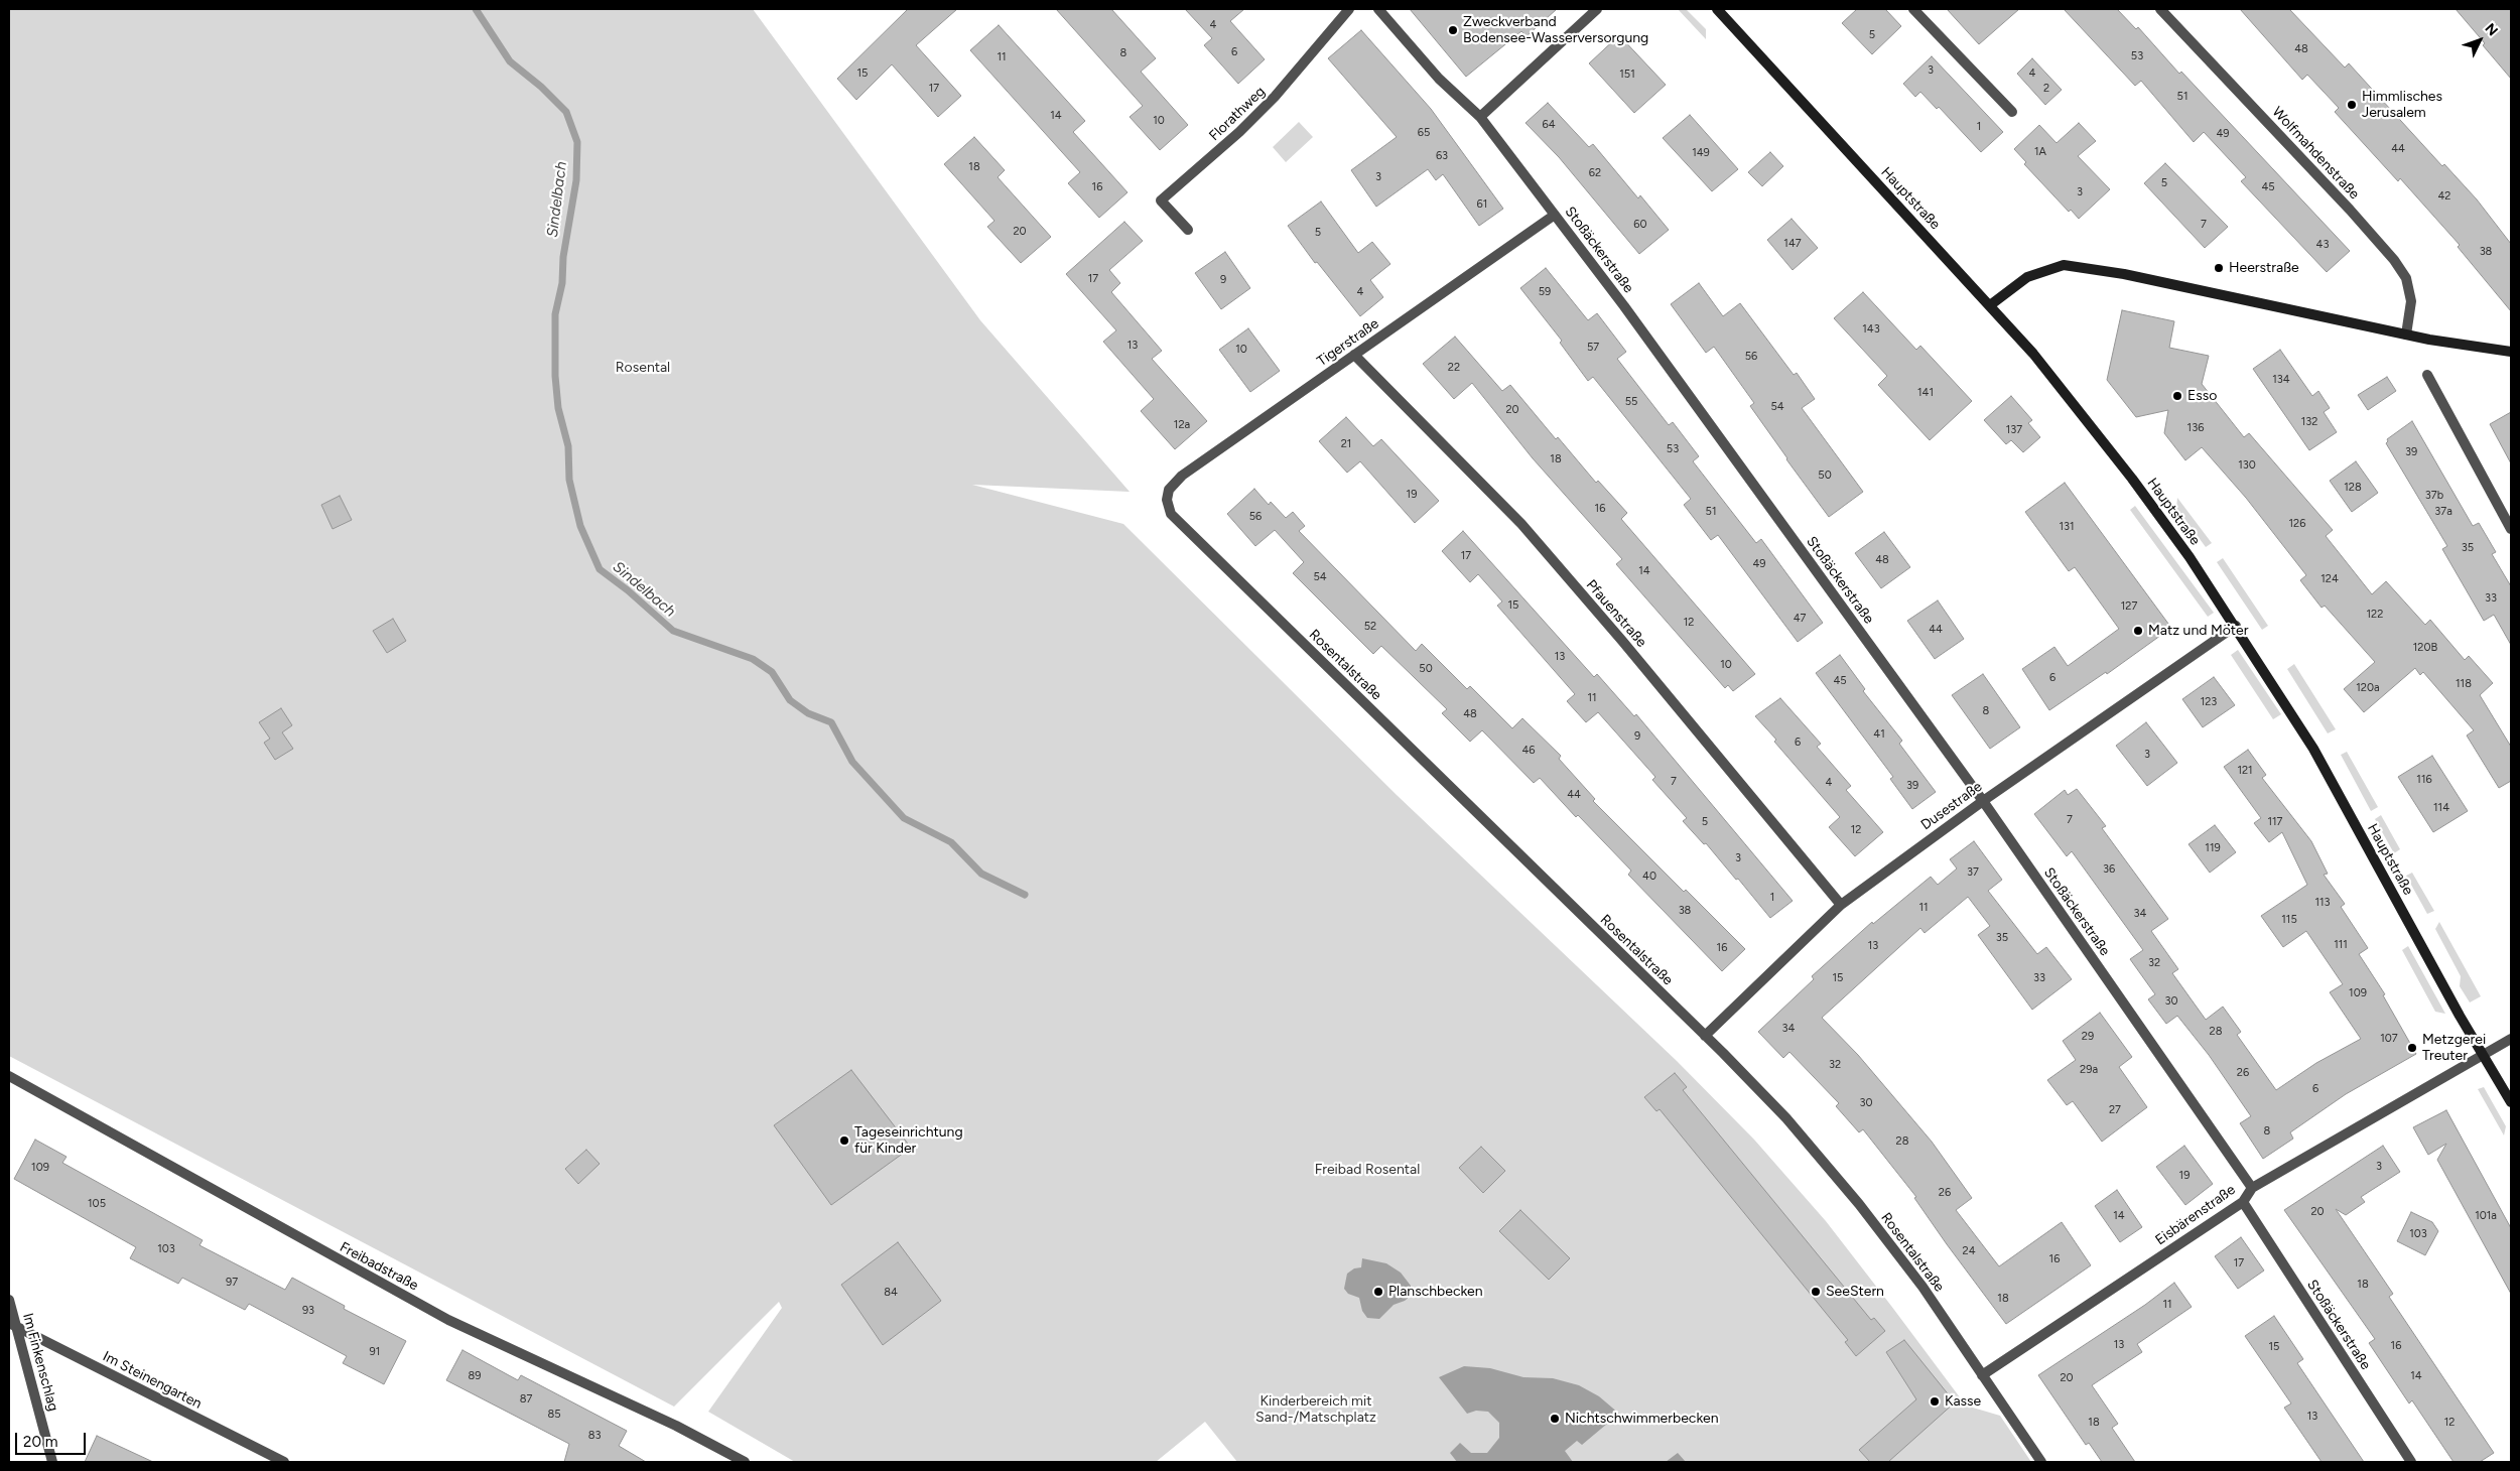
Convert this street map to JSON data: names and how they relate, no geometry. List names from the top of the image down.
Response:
{
  "streets": {
    "main road": ["Hauptstraße"],
    "street": [
      "Florathweg",
      "Wolfmahdenstraße",
      "Stoßäckerstraße",
      "Tigerstraße",
      "Pfauenstraße",
      "Rosentalstraße",
      "Dusestraße",
      "Eisbärenstraße",
      "Freibadstraße",
      "Im Finkenschlag",
      "Im Steinengarten"
    ]
  },
  "crossings": [
    ["Hauptstraße", "Dusestraße"],
    ["Hauptstraße", "Eisbärenstraße"],
    ["Stoßäckerstraße", "Tigerstraße"],
    ["Stoßäckerstraße", "Dusestraße"],
    ["Stoßäckerstraße", "Eisbärenstraße"],
    ["Tigerstraße", "Pfauenstraße"],
    ["Tigerstraße", "Rosentalstraße"],
    ["Pfauenstraße", "Dusestraße"],
    ["Rosentalstraße", "Dusestraße"],
    ["Rosentalstraße", "Eisbärenstraße"],
    ["Im Finkenschlag", "Im Steinengarten"]
  ],
  "water": ["Sindelbach"],
  "parks": ["Rosental", "Freibad Rosental", "Kinderbereich mit Sand-/Matschplatz"],
  "places": [
    "Zweckverband Bodensee-Wasserversorgung",
    "Himmlisches Jerusalem",
    "Heerstraße",
    "Esso",
    "Matz und Möter",
    "Metzgerei Treuter",
    "Tageseinrichtung für Kinder",
    "Planschbecken",
    "SeeStern",
    "Kasse",
    "Nichtschwimmerbecken"
  ],
  "house_numbers": [
    "4",
    "5",
    "48",
    "6",
    "8",
    "53",
    "11",
    "3",
    "15",
    "4",
    "151",
    "17",
    "2",
    "51",
    "14",
    "10",
    "64",
    "1",
    "65",
    "49",
    "44",
    "1A",
    "149",
    "63",
    "18",
    "62",
    "3",
    "5",
    "16",
    "45",
    "3",
    "42",
    "61",
    "60",
    "7",
    "20",
    "5",
    "147",
    "43",
    "38",
    "17",
    "9",
    "4",
    "59",
    "143",
    "13",
    "57",
    "10",
    "56",
    "22",
    "134",
    "141",
    "55",
    "54",
    "20",
    "132",
    "12a",
    "136",
    "137",
    "21",
    "53",
    "39",
    "18",
    "130",
    "50",
    "128",
    "19",
    "37b",
    "16",
    "51",
    "37a",
    "56",
    "126",
    "131",
    "35",
    "17",
    "48",
    "49",
    "14",
    "54",
    "124",
    "33",
    "15",
    "127",
    "122",
    "47",
    "12",
    "52",
    "44",
    "120B",
    "13",
    "10",
    "50",
    "6",
    "45",
    "118",
    "120a",
    "11",
    "123",
    "8",
    "48",
    "41",
    "9",
    "6",
    "46",
    "3",
    "121",
    "116",
    "7",
    "4",
    "39",
    "44",
    "114",
    "7",
    "5",
    "117",
    "12",
    "119",
    "3",
    "36",
    "37",
    "40",
    "1",
    "113",
    "11",
    "38",
    "34",
    "115",
    "35",
    "111",
    "13",
    "16",
    "32",
    "15",
    "33",
    "109",
    "30",
    "34",
    "28",
    "29",
    "107",
    "32",
    "29a",
    "26",
    "6",
    "30",
    "27",
    "8",
    "28",
    "3",
    "109",
    "19",
    "26",
    "105",
    "20",
    "14",
    "101a",
    "103",
    "103",
    "24",
    "16",
    "17",
    "97",
    "18",
    "84",
    "18",
    "11",
    "93",
    "13",
    "16",
    "15",
    "91",
    "89",
    "14",
    "20",
    "87",
    "85",
    "13",
    "18",
    "12",
    "83"
  ],
  "scale_bar": "20 m",
  "north": "top right"
}
